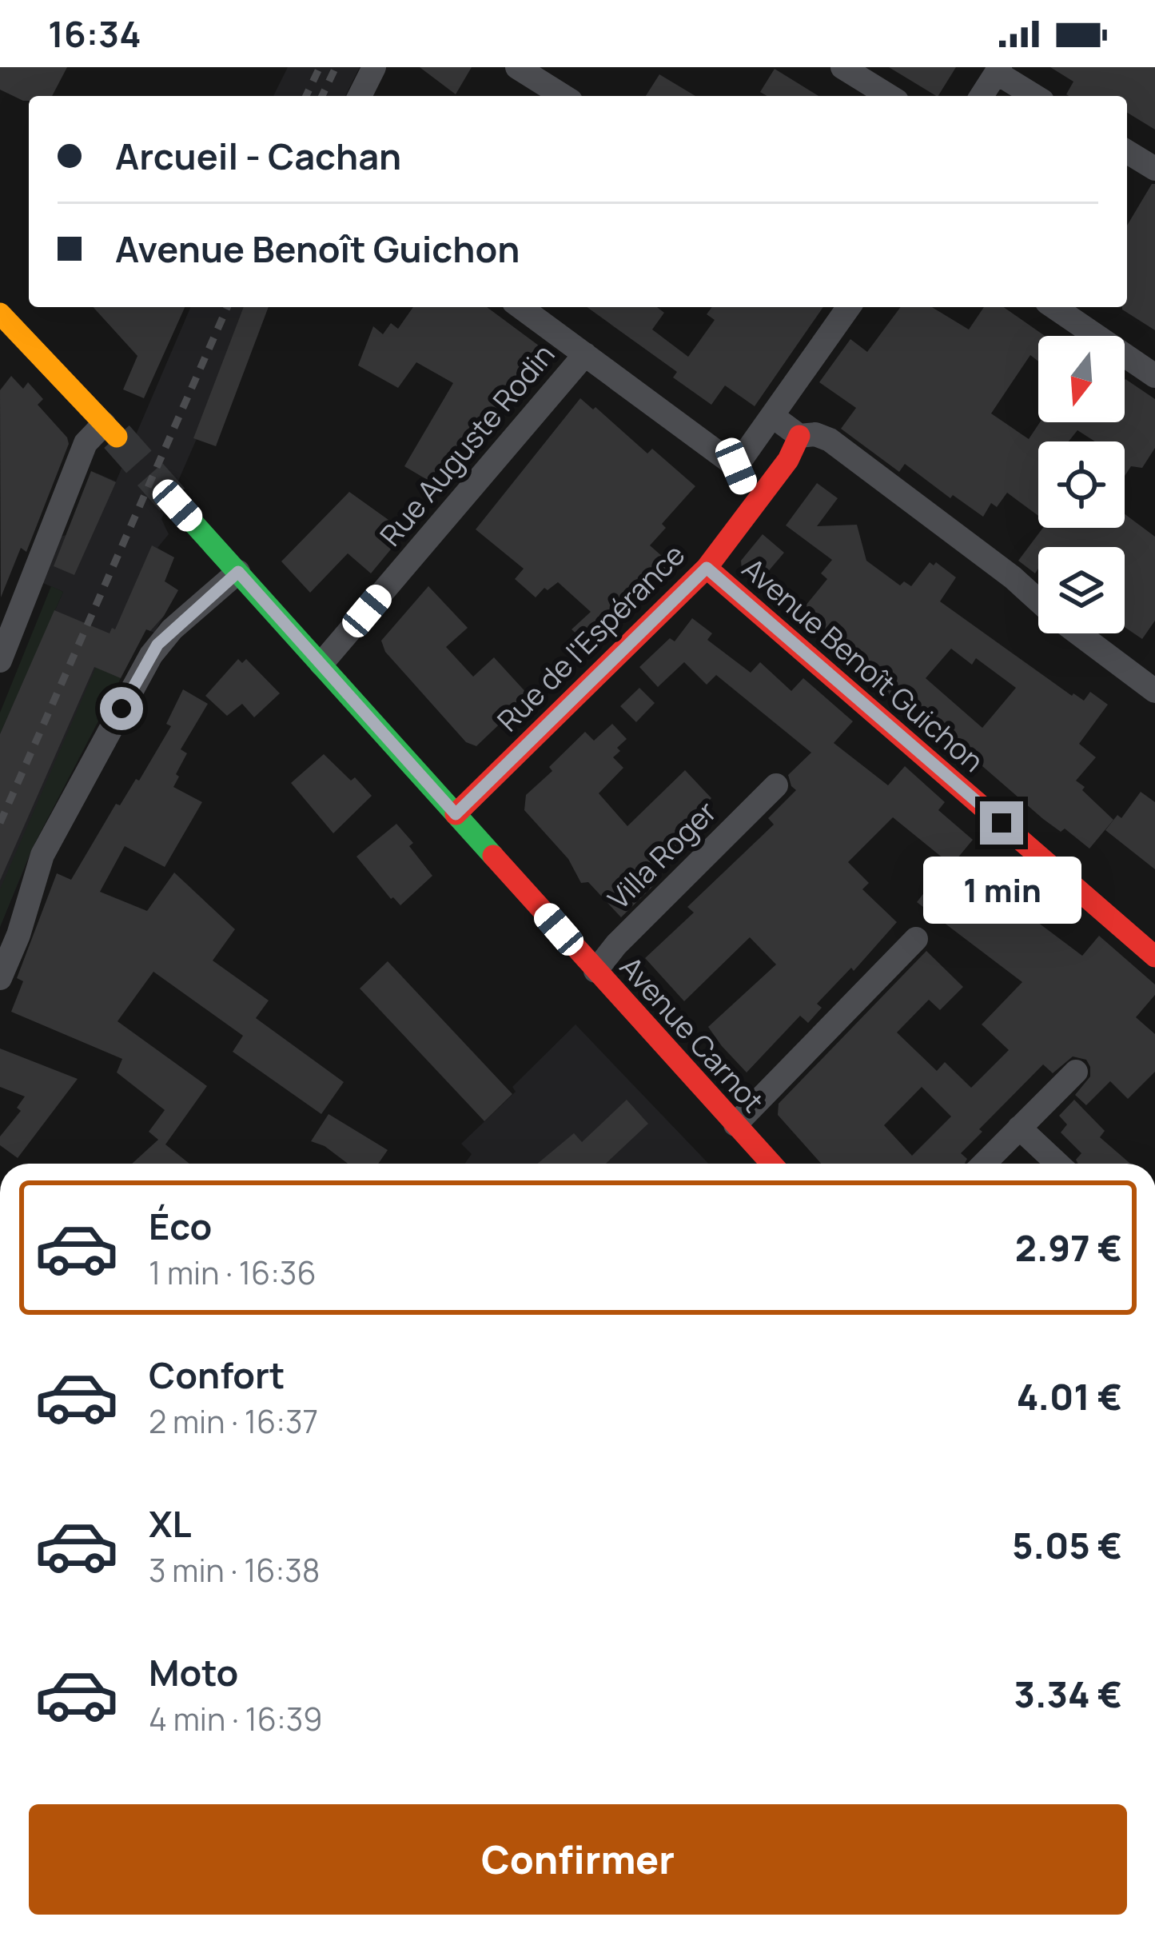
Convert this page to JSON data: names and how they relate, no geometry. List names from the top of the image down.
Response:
{
  "streets": {
    "street": [
      "Rue Auguste Rodin",
      "Rue de l'Espérance",
      "Avenue Benoît Guichon",
      "Villa Roger",
      "Avenue Carnot"
    ]
  },
  "crossings": [
    ["Rue Auguste Rodin", "Avenue Carnot"],
    ["Rue de l'Espérance", "Avenue Benoît Guichon"],
    ["Rue de l'Espérance", "Avenue Carnot"],
    ["Villa Roger", "Avenue Carnot"]
  ],
  "north": "bottom",
  "page": {
    "status": "16:34",
    "banner": ["Arcueil - Cachan", "Avenue Benoît Guichon"],
    "bubble": "1 min",
    "list": [
      {
        "name": "Éco",
        "note": "1 min · 16:36",
        "value": "2.97 €"
      },
      {
        "name": "Confort",
        "note": "2 min · 16:37",
        "value": "4.01 €"
      },
      {
        "name": "XL",
        "note": "3 min · 16:38",
        "value": "5.05 €"
      },
      {
        "name": "Moto",
        "note": "4 min · 16:39",
        "value": "3.34 €"
      }
    ],
    "buttons": "Confirmer"
  }
}
